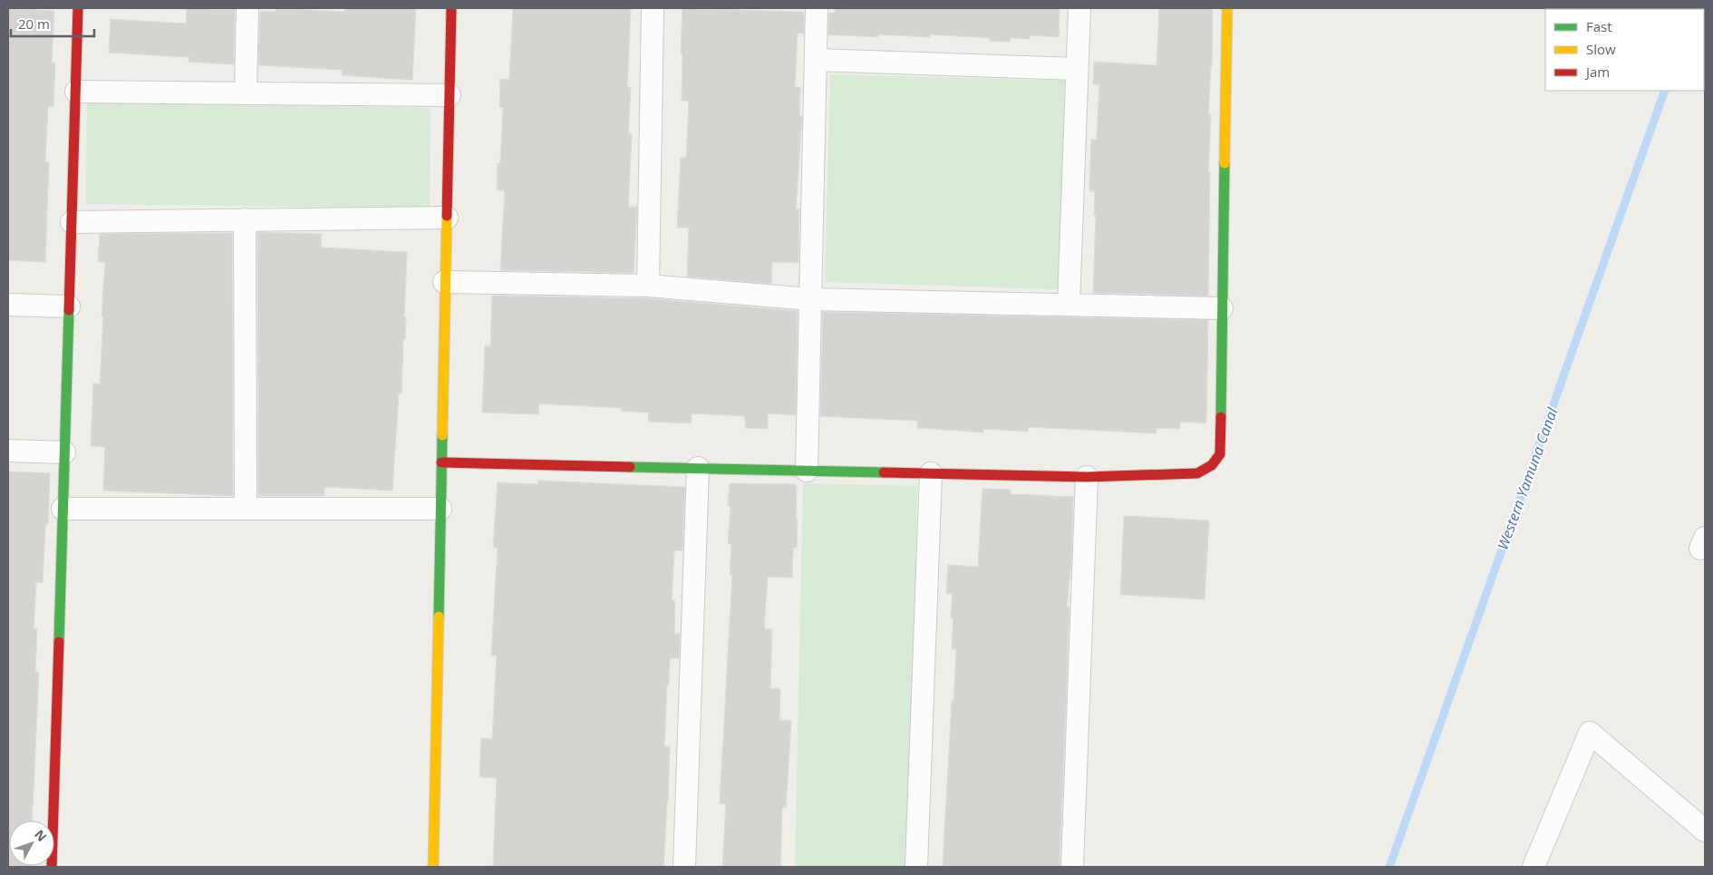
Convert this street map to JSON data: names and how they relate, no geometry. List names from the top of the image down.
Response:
{
  "water": ["Western Yamuna Canal"],
  "legend": ["Fast", "Slow", "Jam"],
  "scale_bar": "20 m",
  "north": "top right"
}
